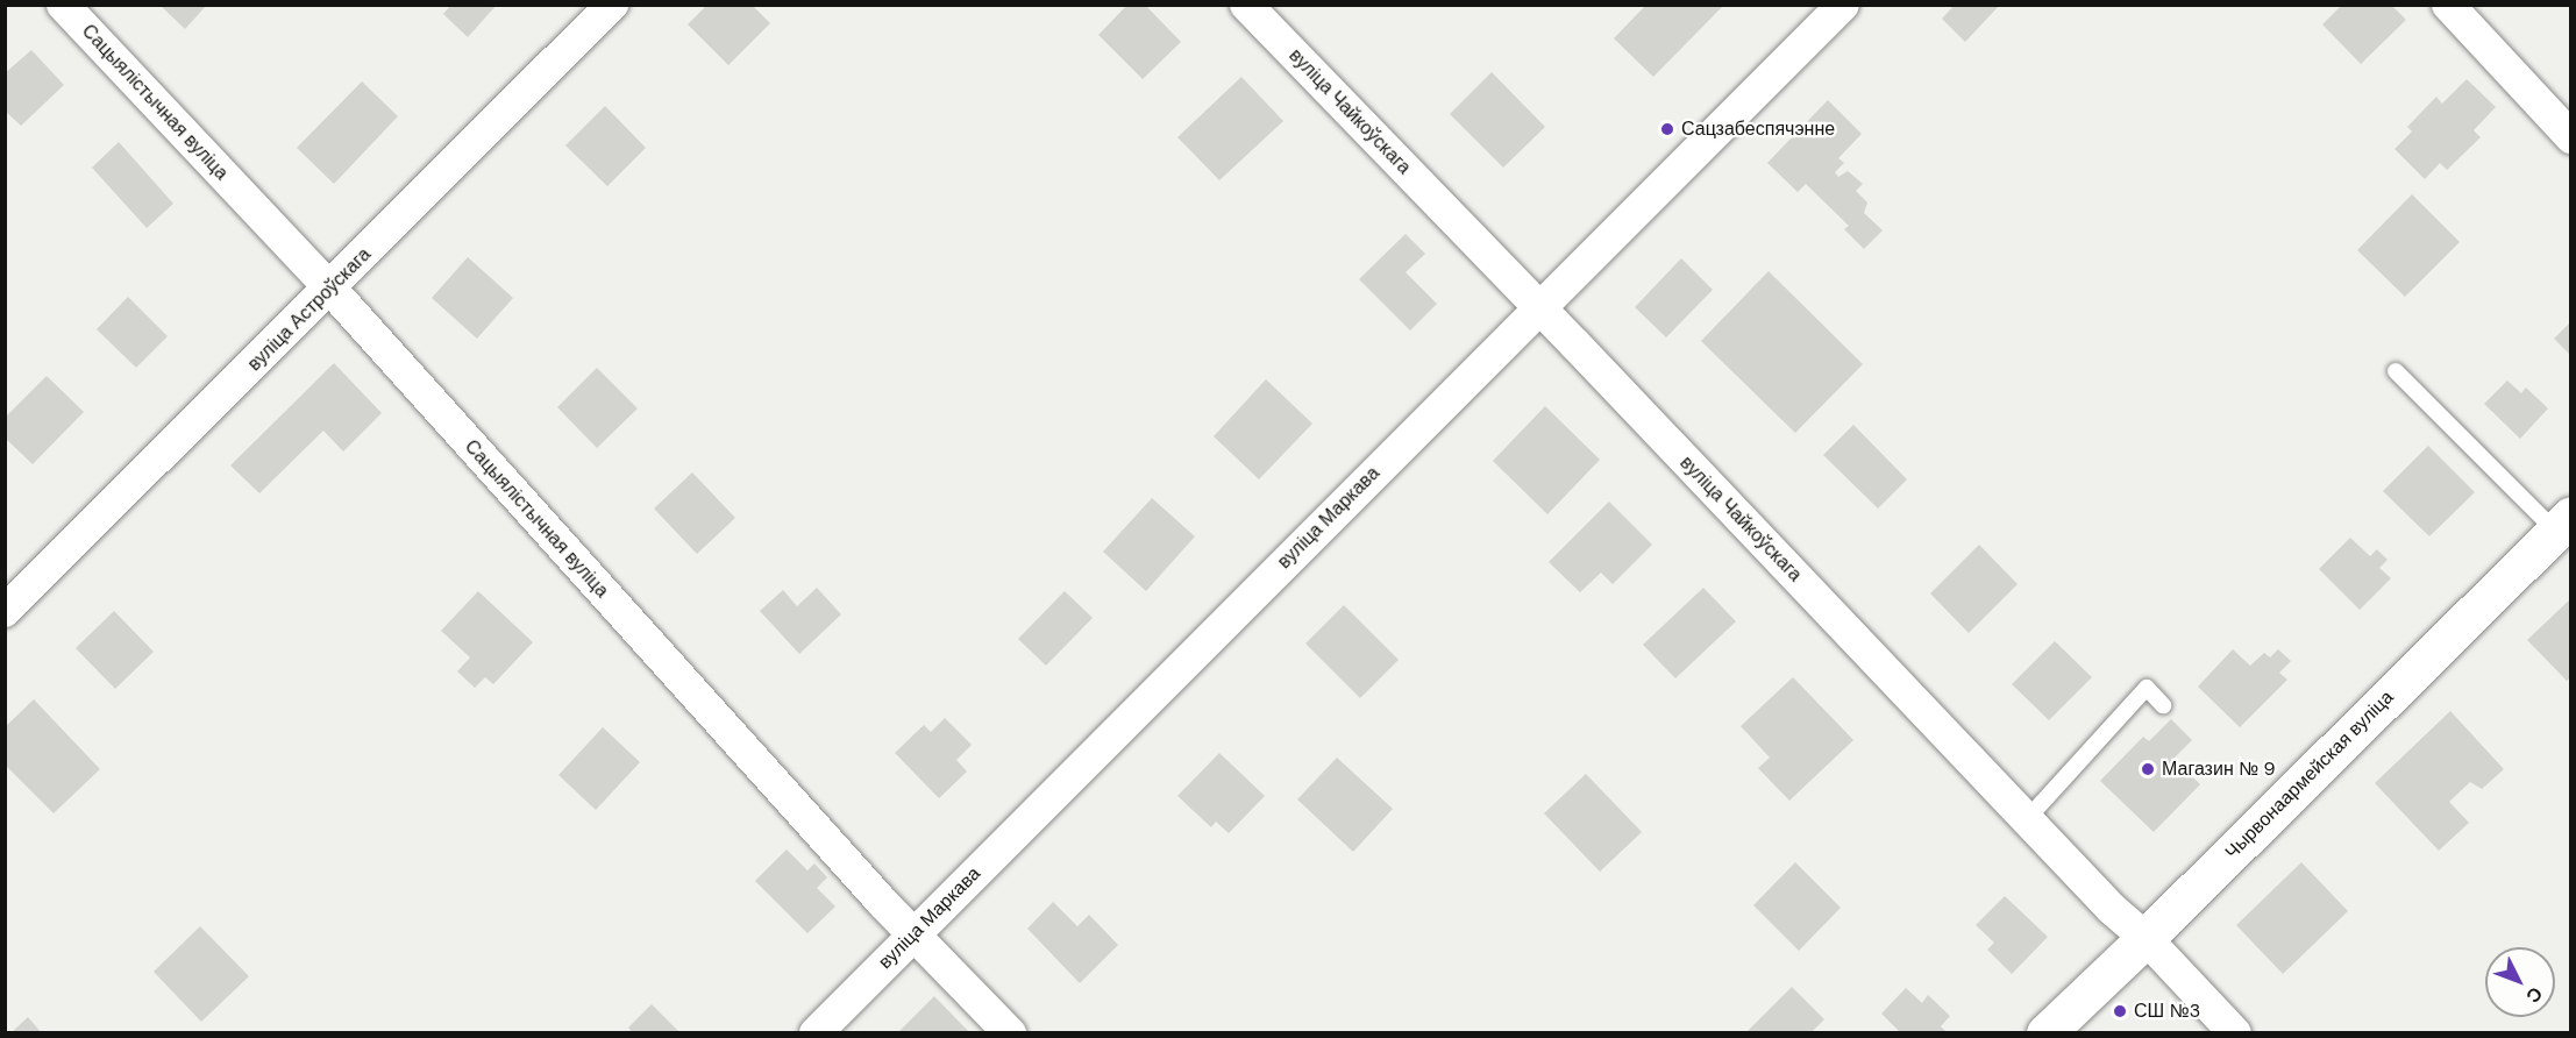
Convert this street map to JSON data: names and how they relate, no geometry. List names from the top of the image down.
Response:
{
  "streets": {
    "main road": ["Чырвонаармейская вуліца"],
    "street": [
      "Сацыялістычная вуліца",
      "вуліца Чайкоўскага",
      "вуліца Астроўскага",
      "вуліца Маркава"
    ]
  },
  "crossings": [
    ["Сацыялістычная вуліца", "вуліца Астроўскага"],
    ["Сацыялістычная вуліца", "вуліца Маркава"],
    ["вуліца Чайкоўскага", "вуліца Маркава"],
    ["вуліца Чайкоўскага", "Чырвонаармейская вуліца"]
  ],
  "places": ["Сацзабеспячэнне", "Магазин № 9", "СШ №3"],
  "north": "bottom right"
}
